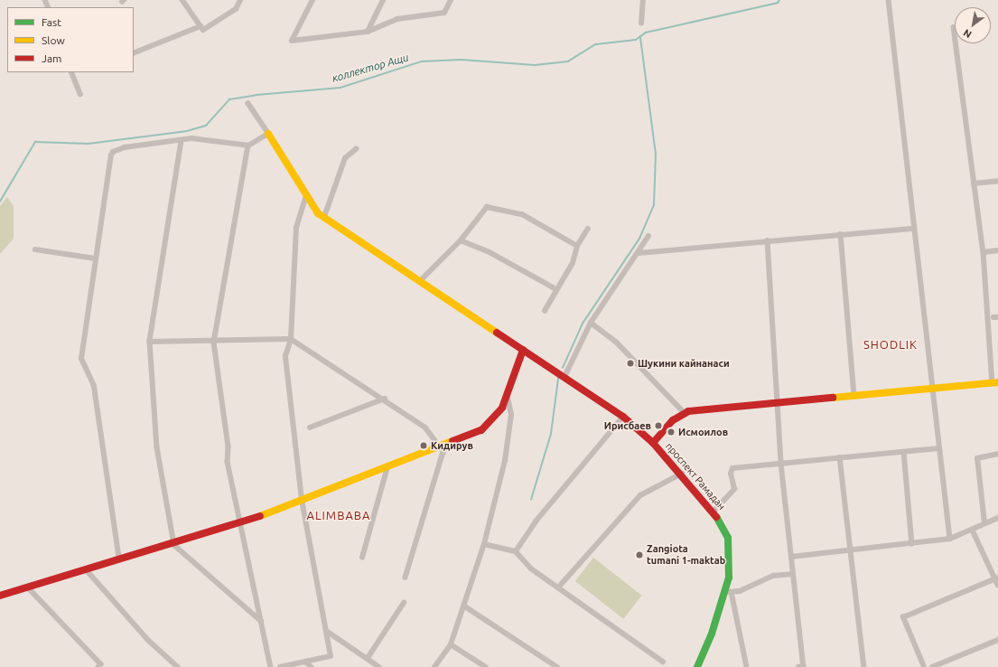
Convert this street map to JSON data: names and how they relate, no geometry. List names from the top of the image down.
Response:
{
  "streets": {
    "main road": ["проспект Рамадан"]
  },
  "districts": ["SHODLIK", "ALIMBABA"],
  "water": ["коллектор Ащи"],
  "places": [
    "Шукини кайнанаси",
    "Ирисбаев",
    "Исмоилов",
    "Кидирув",
    "Zangiota tumani 1-maktab"
  ],
  "legend": ["Fast", "Slow", "Jam"],
  "north": "bottom left"
}
